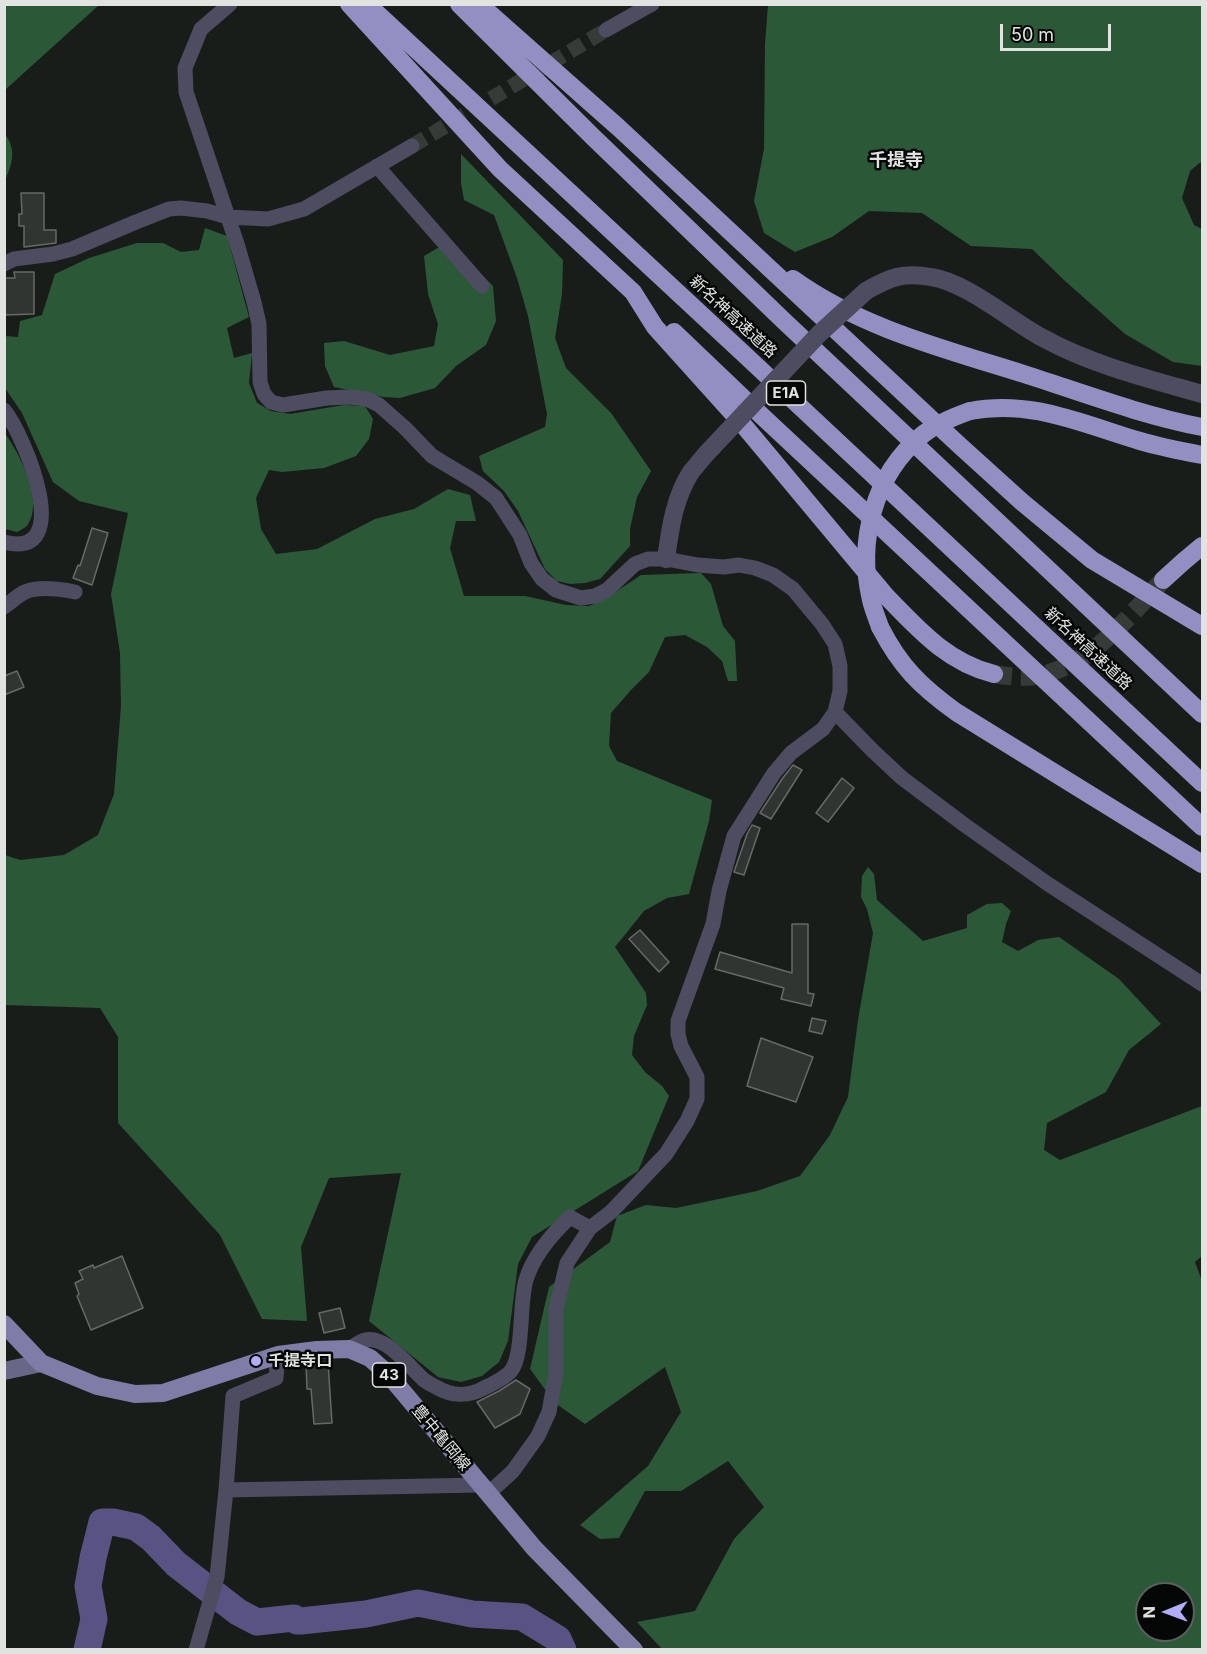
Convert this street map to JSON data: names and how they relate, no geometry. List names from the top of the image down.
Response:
{
  "streets": {
    "highway": ["新名神高速道路", "E1A"],
    "main road": ["43", "豊中亀岡線"]
  },
  "districts": ["千提寺"],
  "places": ["千提寺口"],
  "scale_bar": "50 m",
  "north": "left"
}
